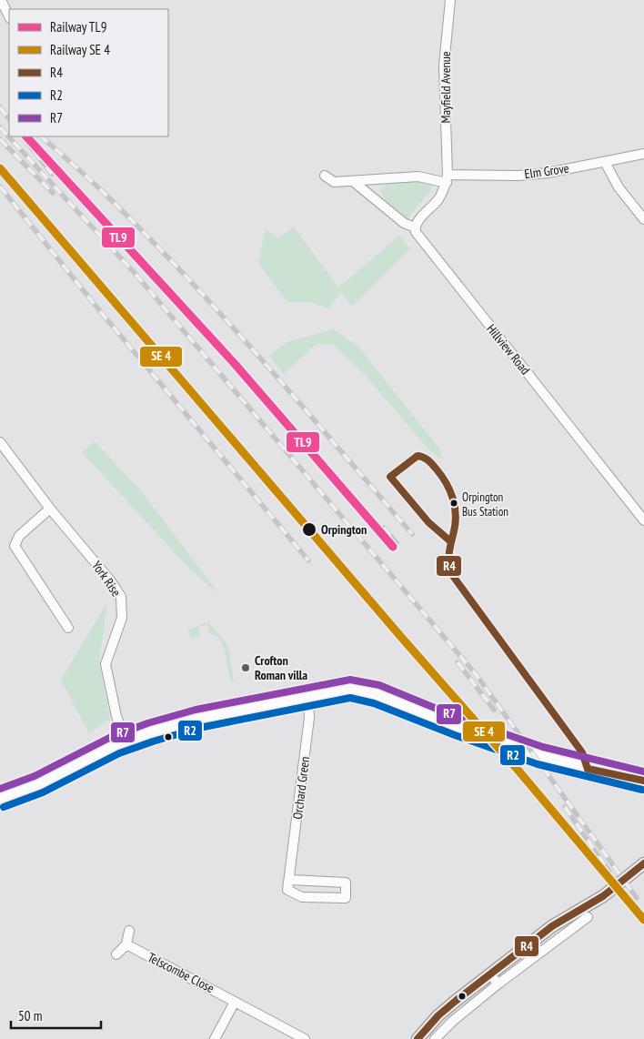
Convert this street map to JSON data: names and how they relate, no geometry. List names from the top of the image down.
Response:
{
  "streets": {
    "street": [
      "Mayfield Avenue",
      "Elm Grove",
      "Hillview Road",
      "York Rise",
      "Orchard Green",
      "Telscombe Close"
    ]
  },
  "crossings": [
    ["Mayfield Avenue", "Elm Grove"]
  ],
  "places": ["Orpington Bus Station", "Orpington", "Crofton Roman villa"],
  "lines": [
    "rail line TL9",
    "transit line R4",
    "transit line R7",
    "transit line R2"
  ],
  "legend": [
    "Railway TL9",
    "Railway SE 4",
    "R4",
    "R2",
    "R7"
  ],
  "scale_bar": "50 m"
}
